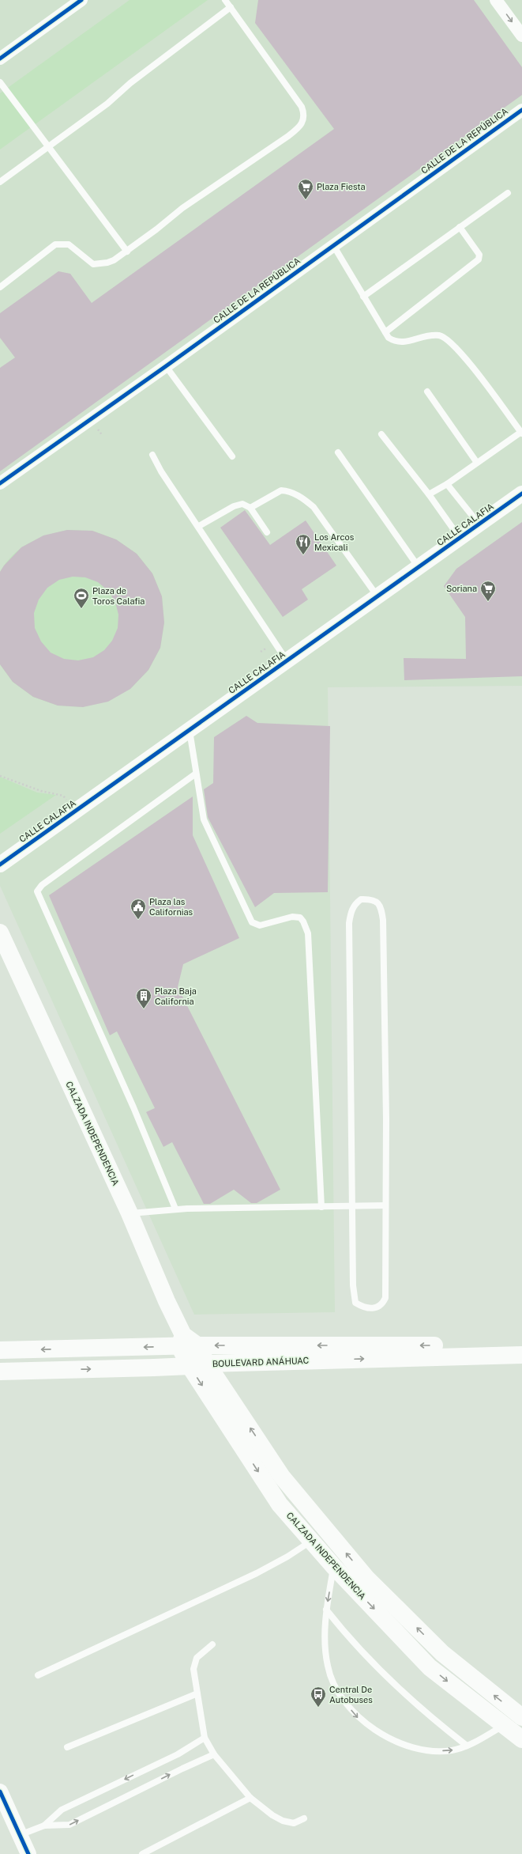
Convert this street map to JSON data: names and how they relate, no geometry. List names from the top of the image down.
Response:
{
  "streets": {
    "main road": ["CALZADA INDEPENDENCIA", "BOULEVARD ANÁHUAC"],
    "street": ["CALLE DE LA REPÚBLICA", "CALLE CALAFIA"]
  },
  "crossings": [
    ["CALZADA INDEPENDENCIA", "BOULEVARD ANÁHUAC"]
  ],
  "places": {
    "supermarket": ["Plaza Fiesta", "Soriana"],
    "restaurant": ["Los Arcos Mexicali"],
    "sports": ["Plaza de Toros Calafia"],
    "public building": ["Plaza las Californias"],
    "building": ["Plaza Baja California"],
    "bus stop": ["Central De Autobuses"]
  }
}
